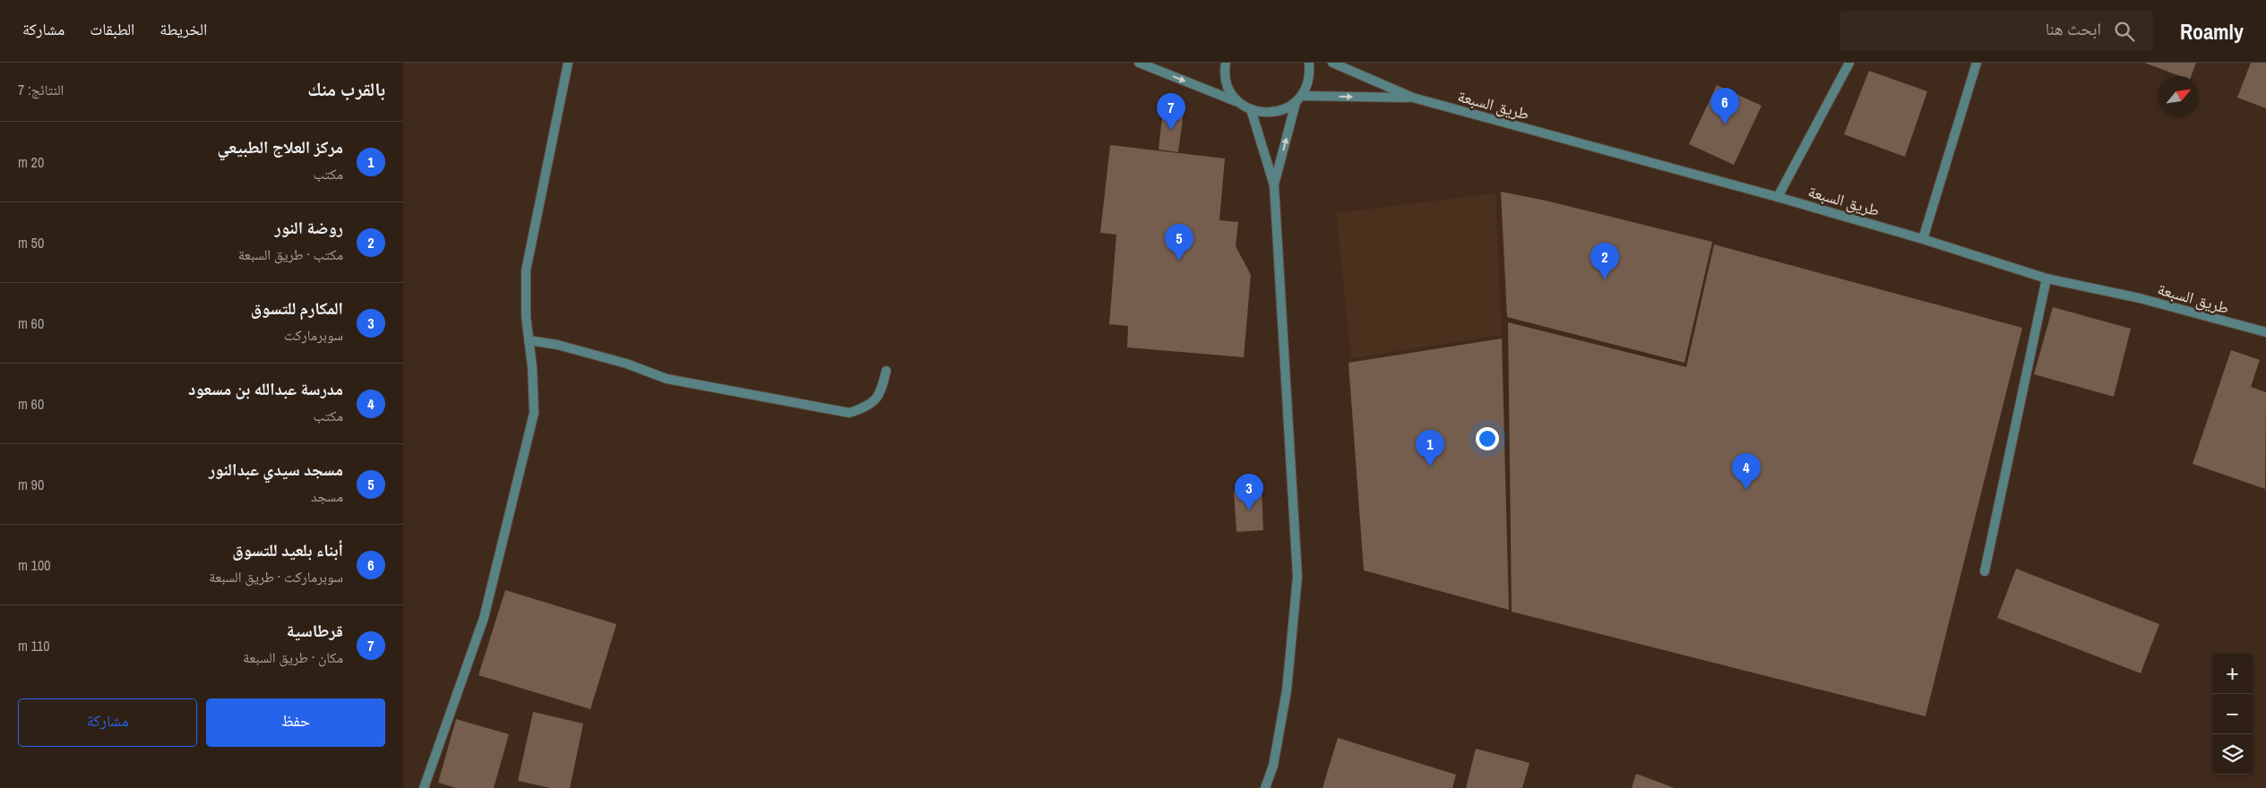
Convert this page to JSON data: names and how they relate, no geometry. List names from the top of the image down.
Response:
{
  "streets": {
    "street": ["طريق السبعة"]
  },
  "north": "top right",
  "page": {
    "header": "Roamly",
    "search": "ابحث هنا",
    "nav": ["الخريطة", "الطبقات", "مشاركة"],
    "heading": ["بالقرب منك", "النتائج: 7"],
    "pins": [
      "6",
      "7",
      "5",
      "2",
      "1",
      "4",
      "3"
    ],
    "list": [
      {
        "mark": "1",
        "name": "مركز العلاج الطبيعي",
        "note": "مكتب",
        "value": "20 m"
      },
      {
        "mark": "2",
        "name": "روضة النور",
        "note": "مكتب · طريق السبعة",
        "value": "50 m"
      },
      {
        "mark": "3",
        "name": "المكارم للتسوق",
        "note": "سوبرماركت",
        "value": "60 m"
      },
      {
        "mark": "4",
        "name": "مدرسة عبدالله بن مسعود",
        "note": "مكتب",
        "value": "60 m"
      },
      {
        "mark": "5",
        "name": "مسجد سيدي عبدالنور",
        "note": "مسجد",
        "value": "90 m"
      },
      {
        "mark": "6",
        "name": "أبناء بلعيد للتسوق",
        "note": "سوبرماركت · طريق السبعة",
        "value": "100 m"
      },
      {
        "mark": "7",
        "name": "قرطاسية",
        "note": "مكان · طريق السبعة",
        "value": "110 m"
      }
    ],
    "map_buttons": ["+", "−"],
    "buttons": ["حفظ", "مشاركة"]
  }
}
